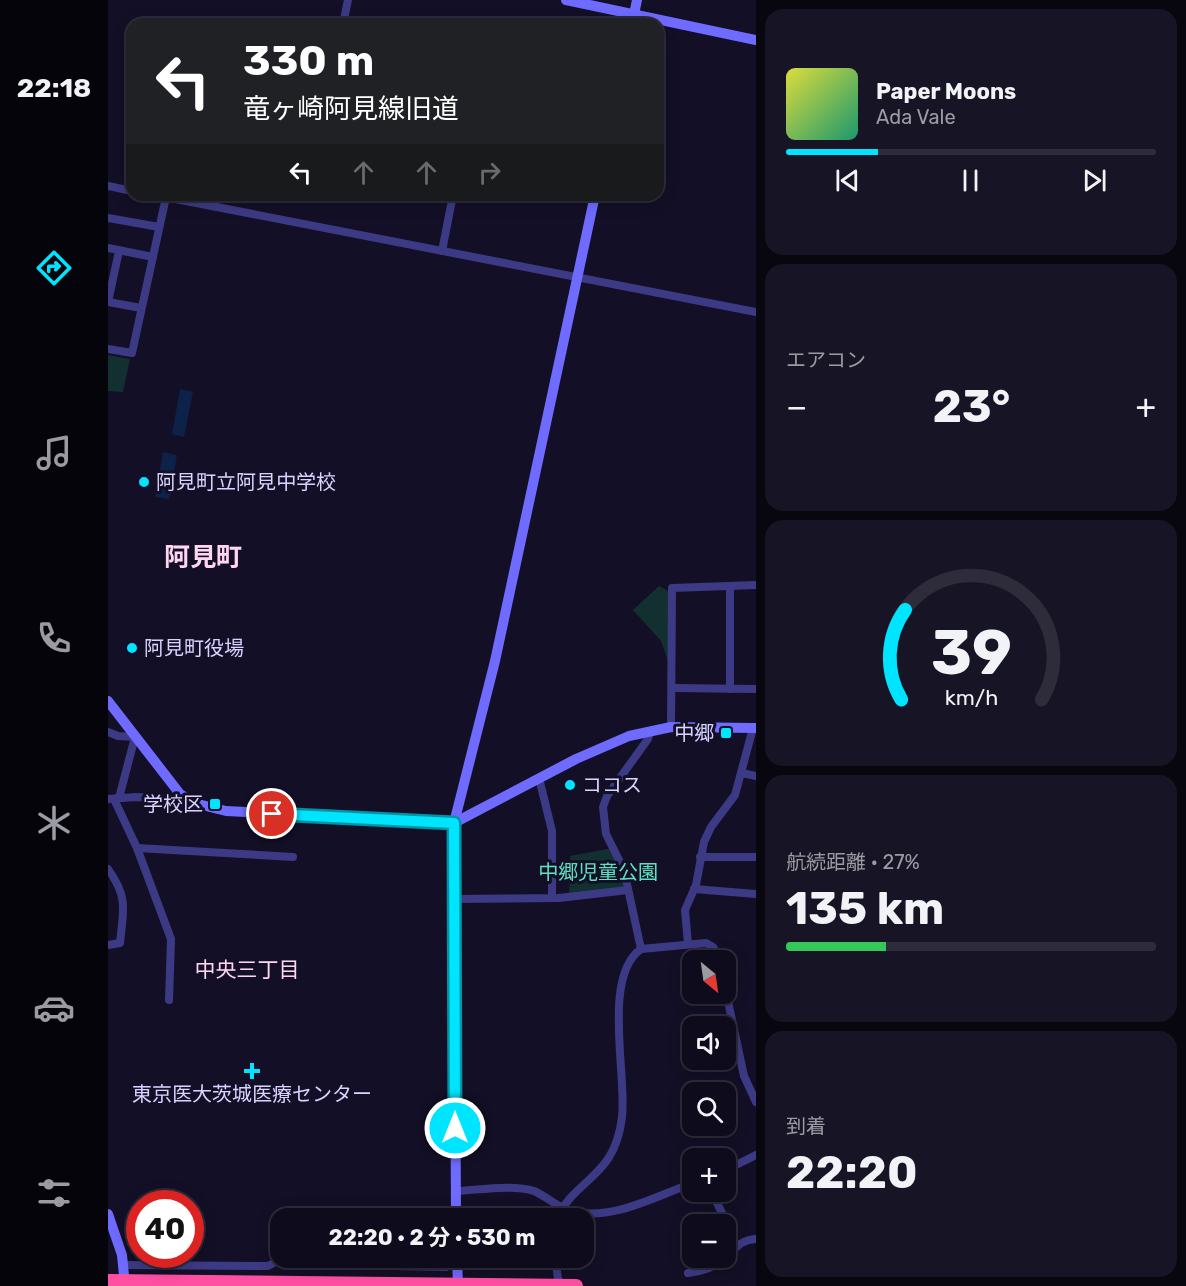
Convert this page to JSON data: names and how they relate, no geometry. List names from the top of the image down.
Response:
{
  "districts": ["阿見町", "中央三丁目"],
  "parks": ["中郷児童公園"],
  "places": {
    "other": ["阿見町立阿見中学校", "阿見町役場", "ココス"],
    "transit": ["中郷", "学校区"],
    "health": ["東京医大茨城医療センター"]
  },
  "north": "bottom right",
  "page": {
    "tabs": "22:18",
    "turn": ["330 m", "竜ヶ崎阿見線旧道"],
    "song": ["Paper Moons", "Ada Vale"],
    "tile": [
      "エアコン",
      ["航続距離 · 27%", "135 km"],
      ["到着", "22:20"]
    ],
    "heat": ["−", "23°", "+"],
    "map_buttons": ["+", "−"],
    "limit": "40",
    "trip": "22:20 · 2 分 · 530 m",
    "gauge": ["39", "km/h"]
  }
}
